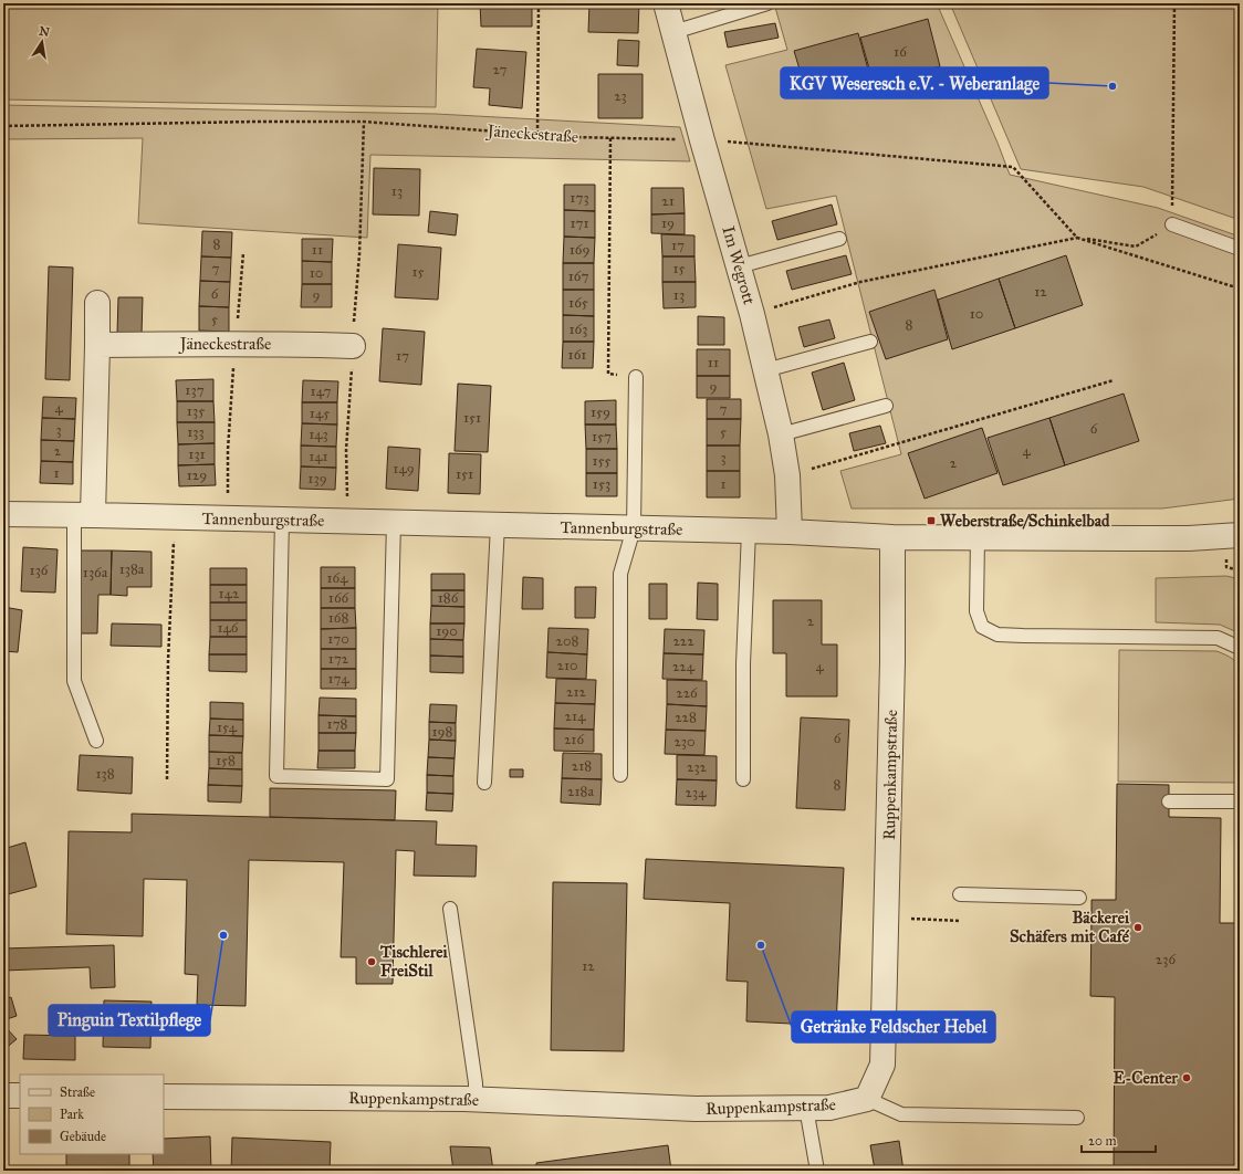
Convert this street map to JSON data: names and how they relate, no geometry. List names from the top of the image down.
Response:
{
  "streets": {
    "street": [
      "Jäneckestraße",
      "Im Wegrott",
      "Tannenburgstraße",
      "Ruppenkampstraße"
    ]
  },
  "crossings": [
    ["Jäneckestraße", "Im Wegrott"],
    ["Im Wegrott", "Tannenburgstraße"],
    ["Tannenburgstraße", "Ruppenkampstraße"]
  ],
  "places": {
    "other": [
      "KGV Weseresch e.V. - Weberanlage",
      "Bäckerei Schäfers mit Café",
      "Pinguin Textilpflege",
      "Getränke Feldscher Hebel",
      "Tischlerei FreiStil",
      "E-Center"
    ],
    "transit": ["Weberstraße/Schinkelbad"]
  },
  "house_numbers": [
    "16",
    "27",
    "23",
    "13",
    "173",
    "21",
    "171",
    "19",
    "8",
    "17",
    "11",
    "169",
    "7",
    "15",
    "15",
    "10",
    "167",
    "12",
    "6",
    "9",
    "13",
    "165",
    "10",
    "5",
    "8",
    "163",
    "161",
    "17",
    "11",
    "9",
    "137",
    "147",
    "4",
    "7",
    "135",
    "159",
    "145",
    "151",
    "6",
    "3",
    "133",
    "5",
    "143",
    "157",
    "2",
    "4",
    "131",
    "141",
    "3",
    "155",
    "2",
    "149",
    "1",
    "151",
    "129",
    "139",
    "153",
    "1",
    "138a",
    "136",
    "136a",
    "164",
    "142",
    "166",
    "186",
    "168",
    "2",
    "146",
    "190",
    "170",
    "208",
    "222",
    "172",
    "210",
    "224",
    "4",
    "174",
    "212",
    "226",
    "214",
    "228",
    "178",
    "154",
    "198",
    "6",
    "216",
    "230",
    "158",
    "218",
    "232",
    "138",
    "8",
    "218a",
    "234",
    "236",
    "12"
  ],
  "legend": ["Straße", "Park", "Gebäude"],
  "scale_bar": "20 m",
  "north": "top"
}
